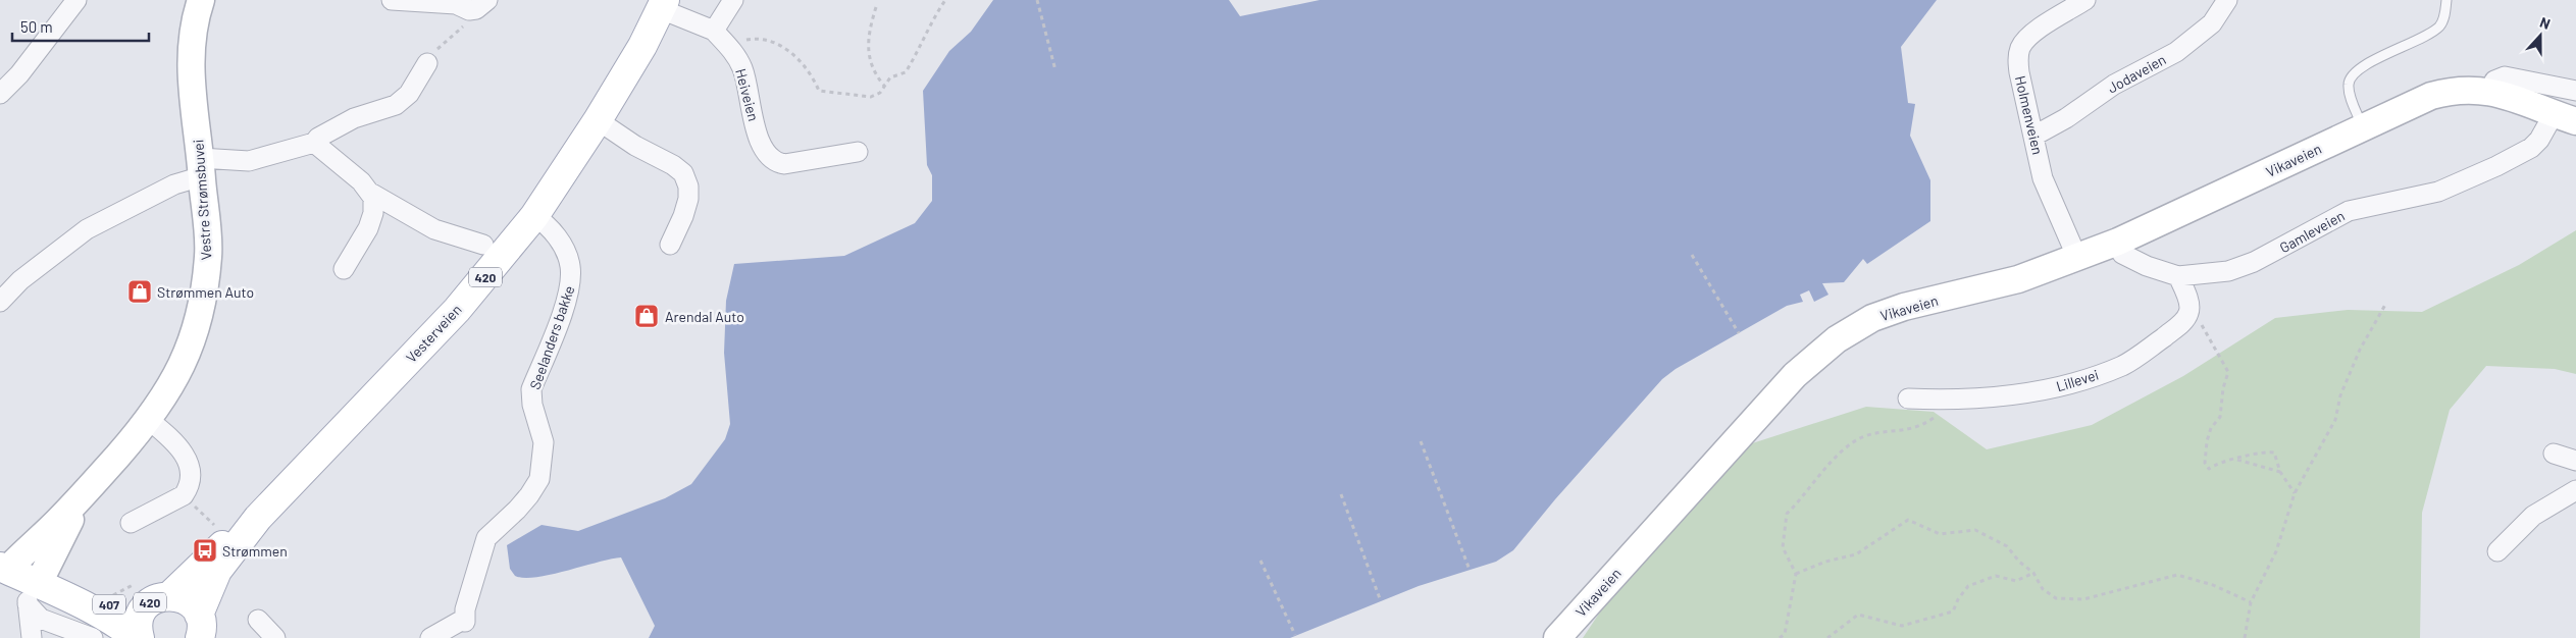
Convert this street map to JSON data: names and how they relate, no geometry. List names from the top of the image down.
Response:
{
  "streets": {
    "main road": [
      "Vikaveien",
      "Vestre Strømsbuvei",
      "420",
      "Vesterveien",
      "407"
    ],
    "street": [
      "Jodaveien",
      "Heiveien",
      "Holmenveien",
      "Gamleveien",
      "Seelanders bakke",
      "Lillevei"
    ]
  },
  "crossings": [
    ["Jodaveien", "Holmenveien"],
    ["Holmenveien", "Vikaveien"],
    ["Vikaveien", "Gamleveien"],
    ["Vestre Strømsbuvei", "407"],
    ["Gamleveien", "Lillevei"],
    ["420", "Vesterveien"],
    ["420", "407"],
    ["Vesterveien", "Seelanders bakke"],
    ["Vesterveien", "407"]
  ],
  "places": {
    "shop": ["Strømmen Auto", "Arendal Auto"],
    "bus stop": ["Strømmen"]
  },
  "scale_bar": "50 m",
  "north": "top"
}
